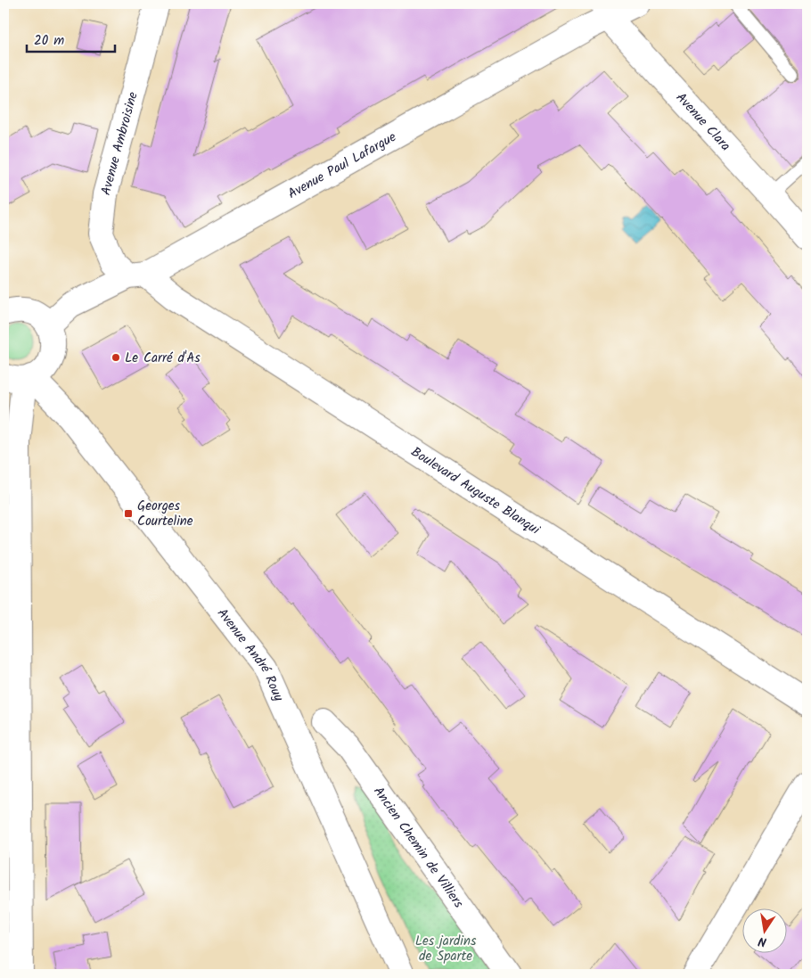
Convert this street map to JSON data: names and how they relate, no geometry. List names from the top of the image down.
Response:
{
  "streets": {
    "street": [
      "Avenue Clara",
      "Avenue Ambroisine",
      "Avenue Paul Lafargue",
      "Boulevard Auguste Blanqui",
      "Avenue André Rouy",
      "Ancien Chemin de Villiers"
    ]
  },
  "crossings": [
    ["Avenue Clara", "Avenue Paul Lafargue"],
    ["Avenue Ambroisine", "Avenue Paul Lafargue"],
    ["Avenue Ambroisine", "Boulevard Auguste Blanqui"],
    ["Avenue Paul Lafargue", "Boulevard Auguste Blanqui"]
  ],
  "parks": ["Les jardins de Sparte"],
  "places": {
    "other": ["Le Carré d'As"],
    "transit": ["Georges Courteline"]
  },
  "scale_bar": "20 m",
  "north": "bottom"
}
